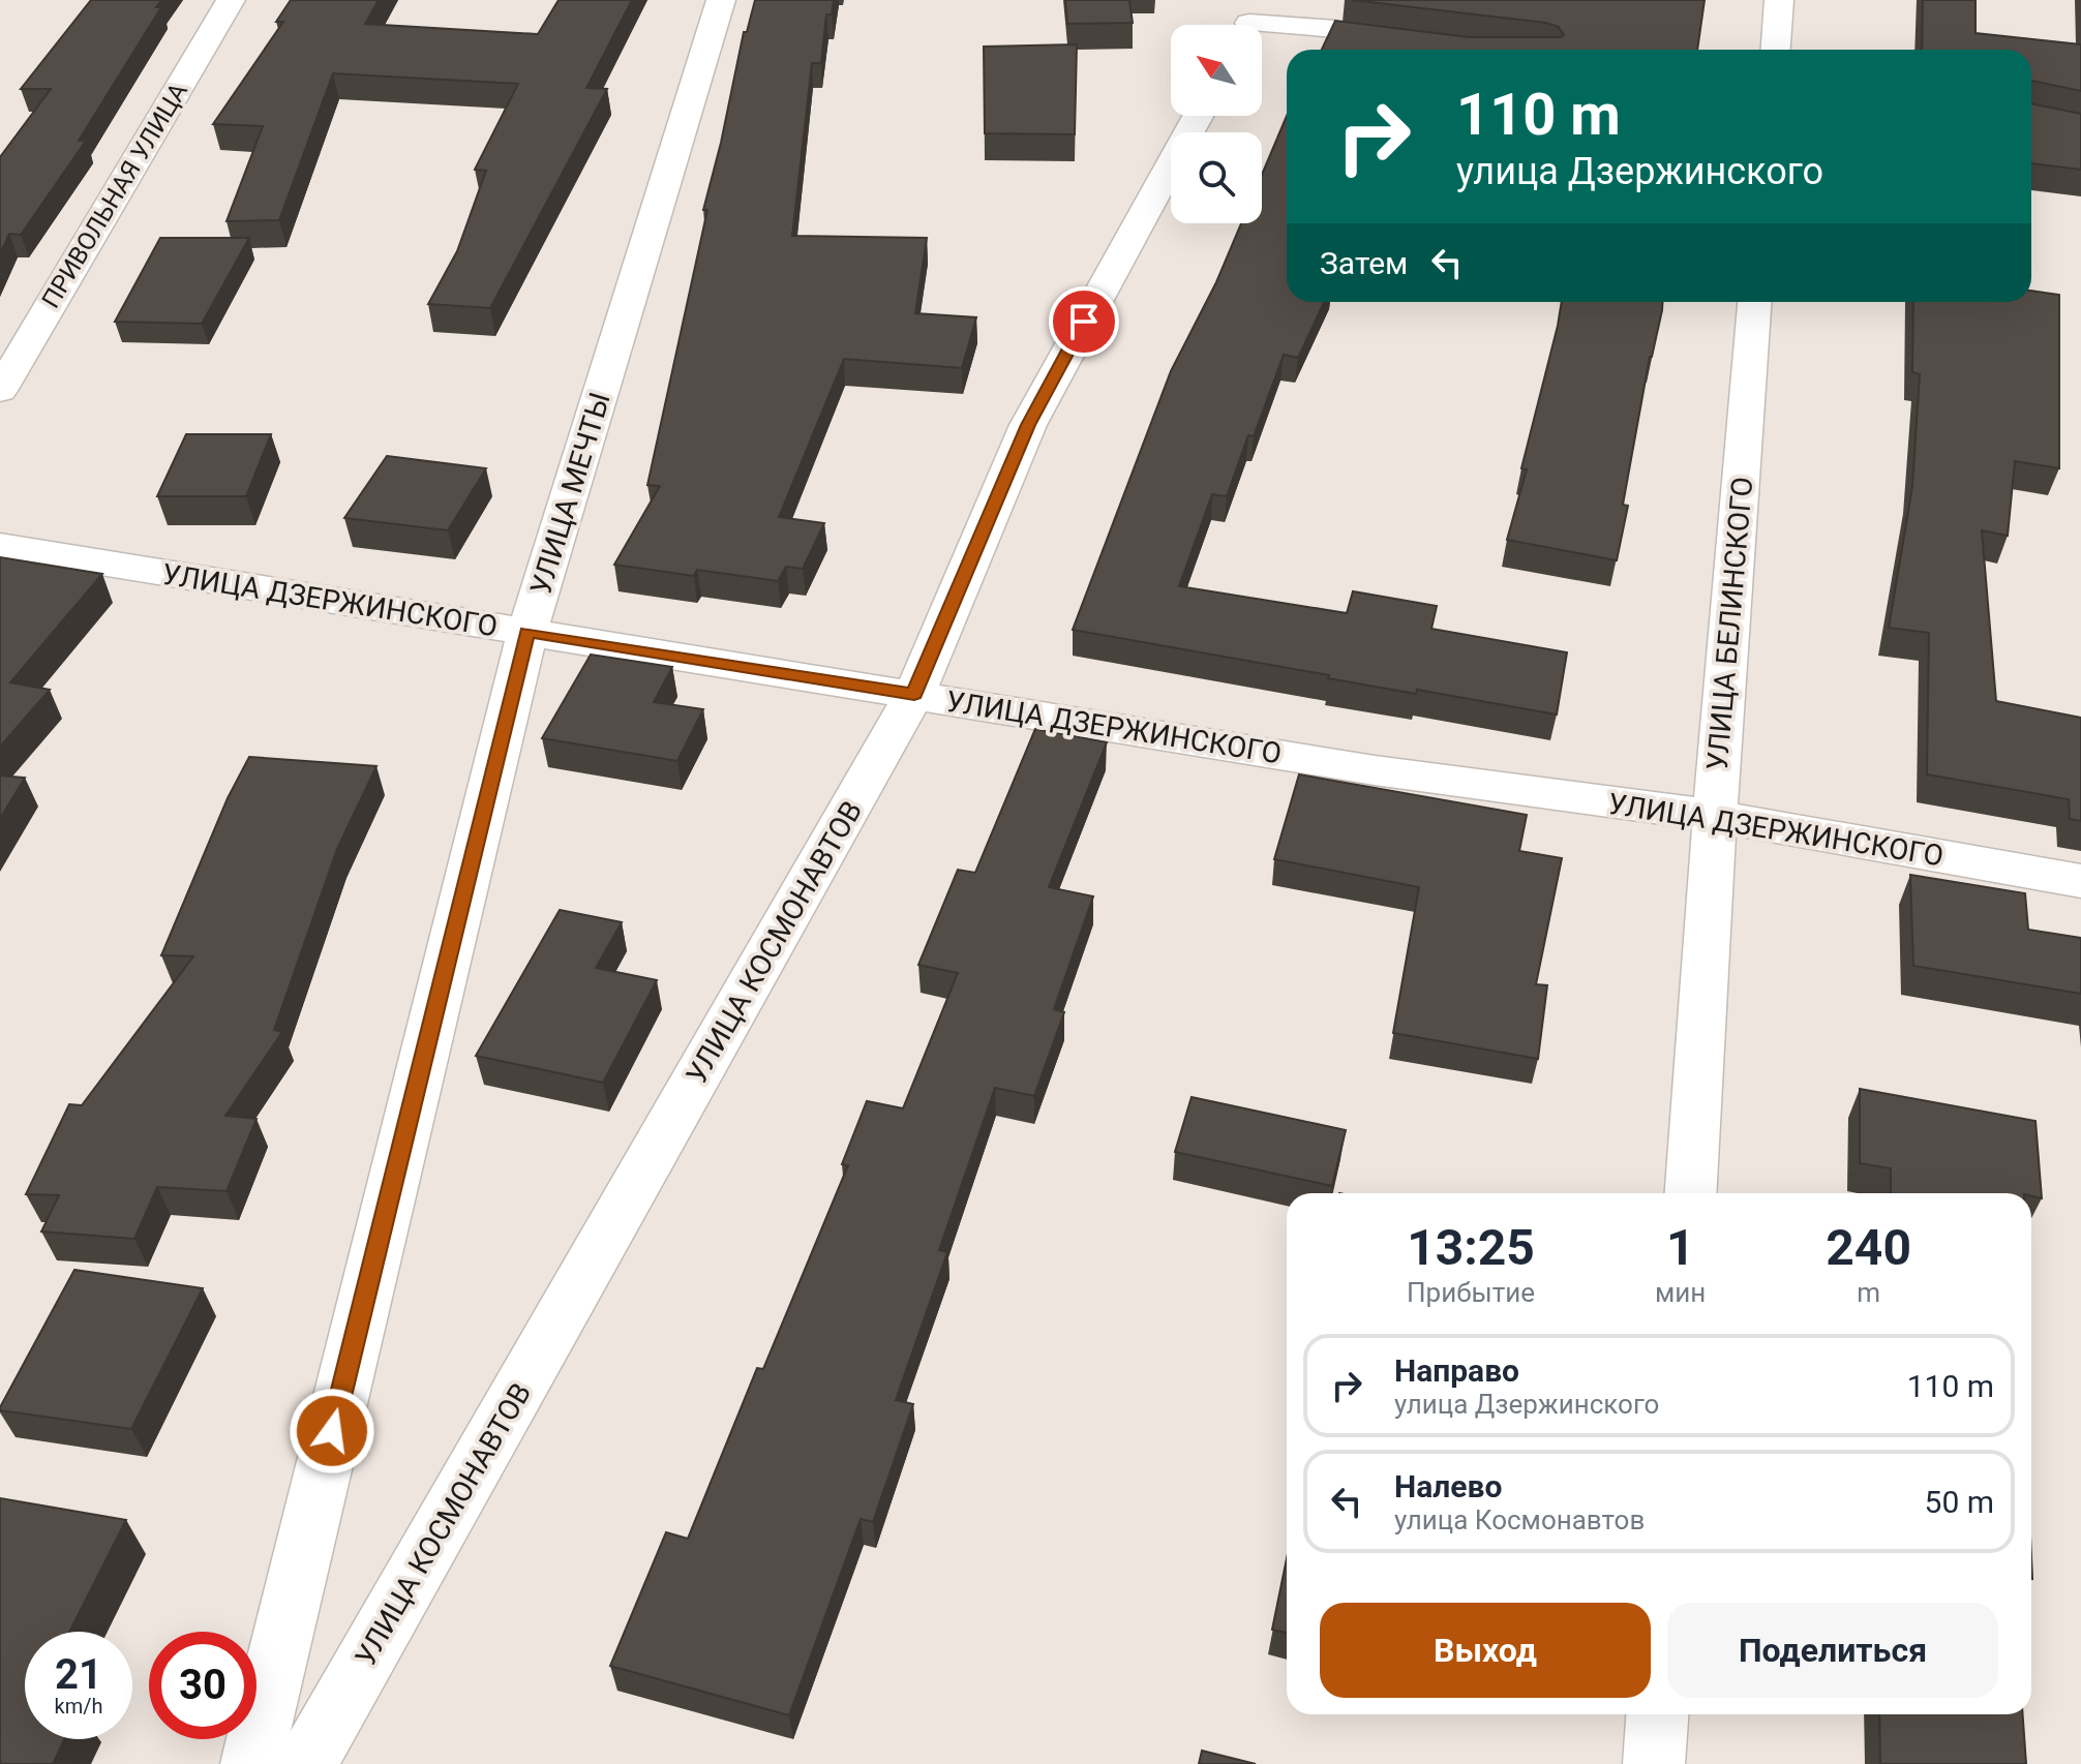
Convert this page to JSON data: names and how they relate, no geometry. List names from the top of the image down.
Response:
{
  "streets": {
    "street": [
      "ПРИВОЛЬНАЯ УЛИЦА",
      "УЛИЦА МЕЧТЫ",
      "УЛИЦА ДЗЕРЖИНСКОГО",
      "УЛИЦА БЕЛИНСКОГО",
      "УЛИЦА КОСМОНАВТОВ"
    ]
  },
  "crossings": [
    ["УЛИЦА МЕЧТЫ", "УЛИЦА ДЗЕРЖИНСКОГО"],
    ["УЛИЦА ДЗЕРЖИНСКОГО", "УЛИЦА БЕЛИНСКОГО"],
    ["УЛИЦА ДЗЕРЖИНСКОГО", "УЛИЦА КОСМОНАВТОВ"]
  ],
  "north": "top left",
  "page": {
    "turn": ["110 m", "улица Дзержинского"],
    "then": "Затем",
    "eta": [
      "13:25",
      "Прибытие",
      "1",
      "мин",
      "240",
      "m"
    ],
    "list": [
      {
        "name": "Направо",
        "note": "улица Дзержинского",
        "value": "110 m"
      },
      {
        "name": "Налево",
        "note": "улица Космонавтов",
        "value": "50 m"
      }
    ],
    "buttons": ["Выход", "Поделиться"],
    "speed": "21 km/h",
    "limit": "30"
  }
}
